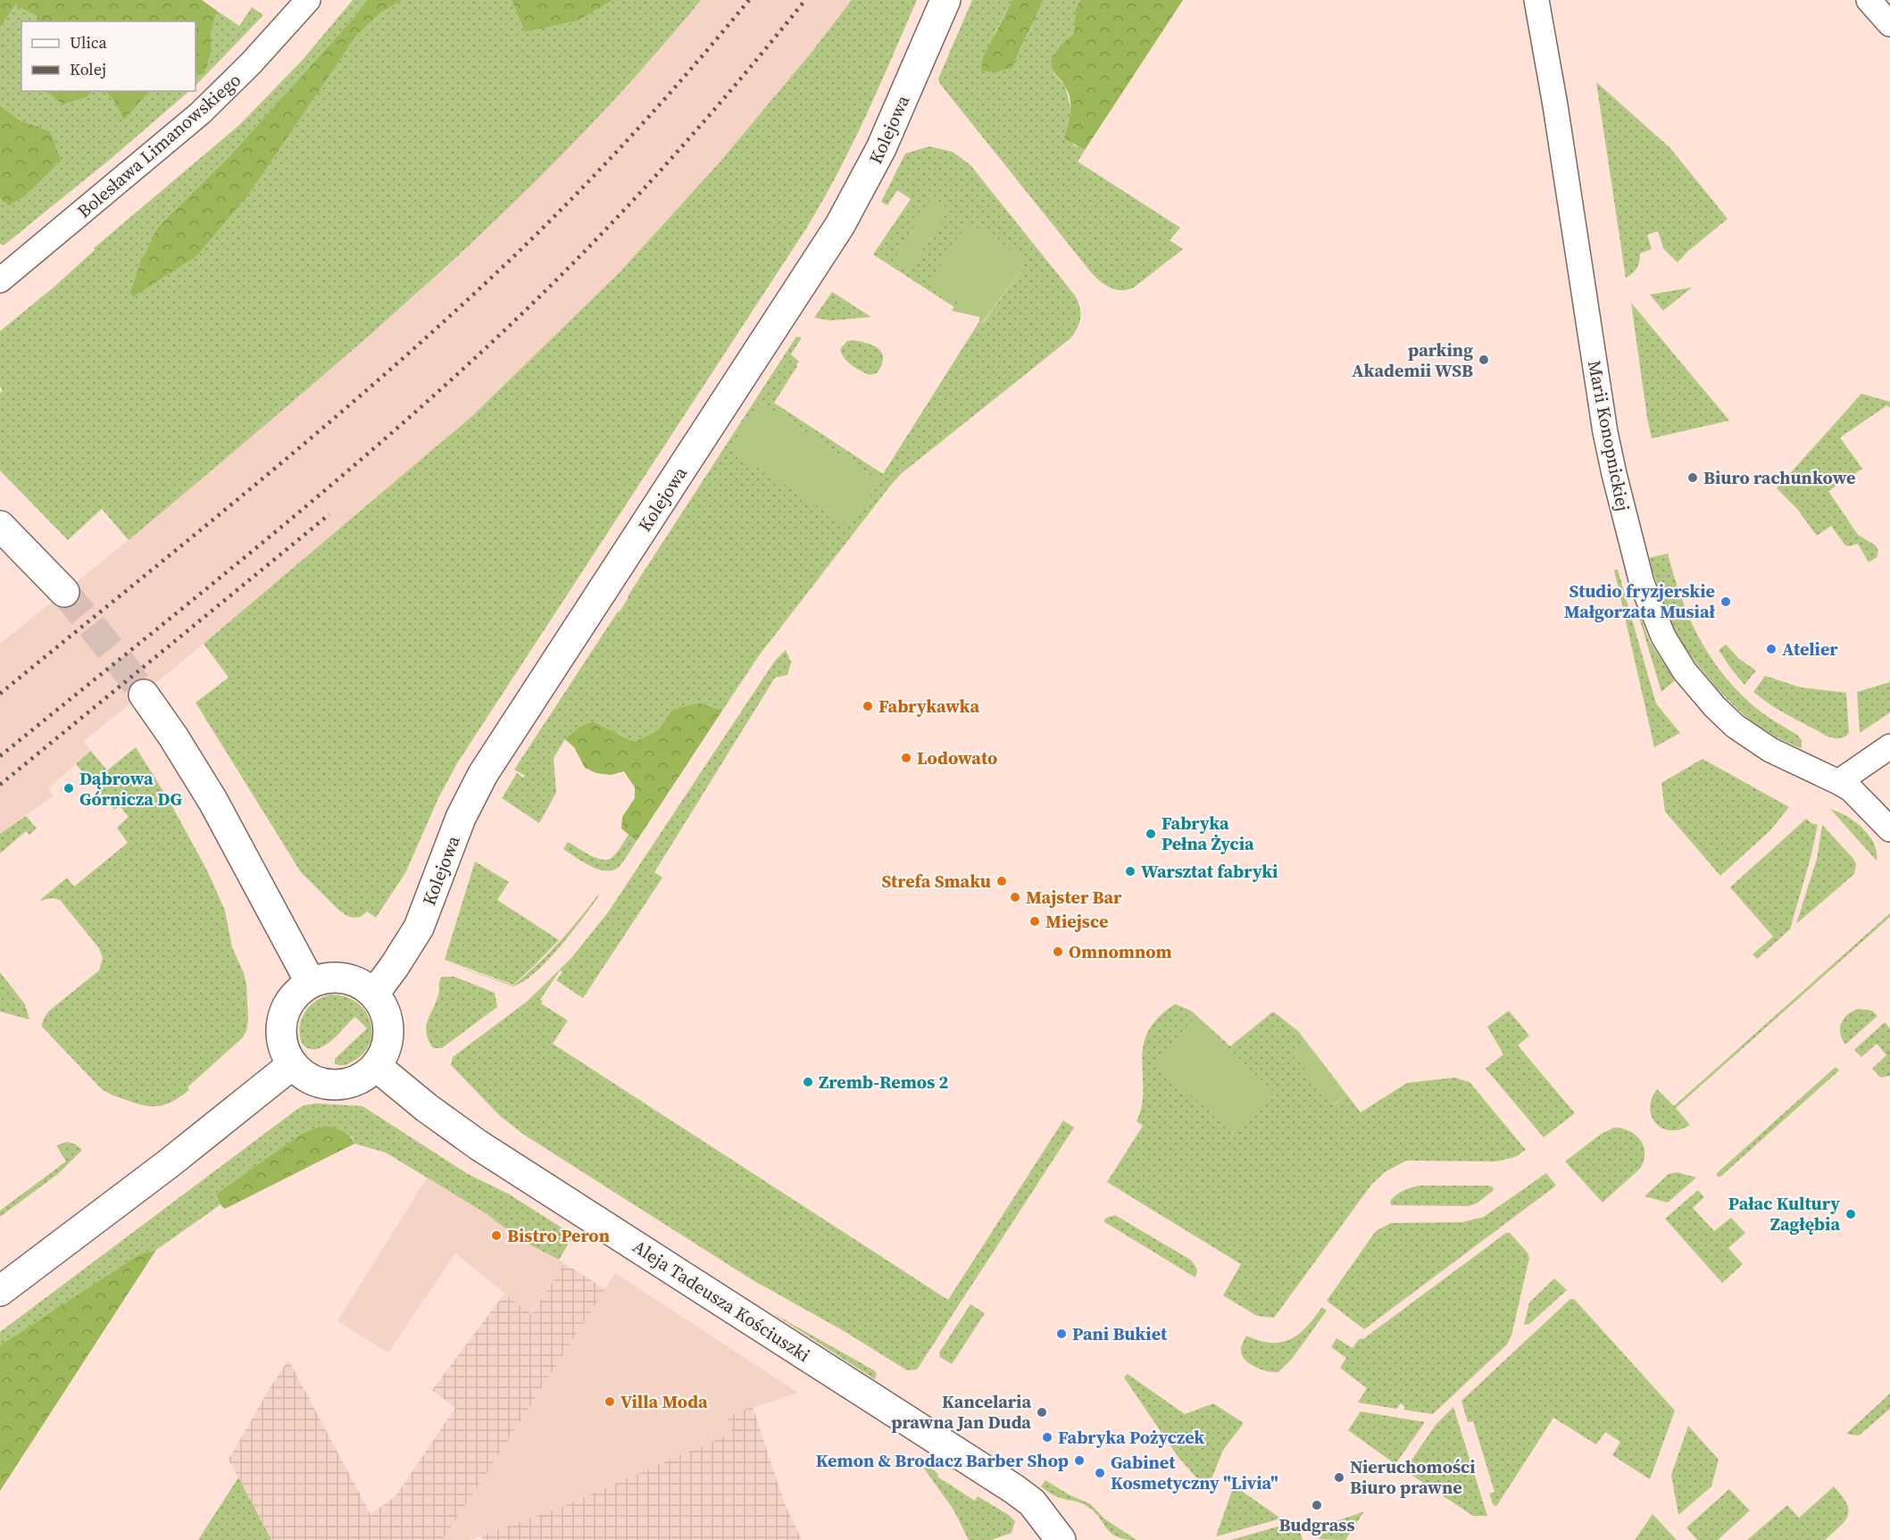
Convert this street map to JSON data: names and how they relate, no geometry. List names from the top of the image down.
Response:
{
  "streets": {
    "street": [
      "Kolejowa",
      "Bolesława Limanowskiego",
      "Marii Konopnickiej",
      "Aleja Tadeusza Kościuszki"
    ]
  },
  "crossings": [
    ["Kolejowa", "Aleja Tadeusza Kościuszki"]
  ],
  "places": [
    "parking Akademii WSB",
    "Biuro rachunkowe",
    "Studio fryzjerskie Małgorzata Musiał",
    "Atelier",
    "Fabrykawka",
    "Lodowato",
    "Dąbrowa Górnicza DG",
    "Fabryka Pełna Życia",
    "Warsztat fabryki",
    "Strefa Smaku",
    "Majster Bar",
    "Miejsce",
    "Omnomnom",
    "Zremb-Remos 2",
    "Pałac Kultury Zagłębia",
    "Bistro Peron",
    "Pani Bukiet",
    "Villa Moda",
    "Kancelaria prawna Jan Duda",
    "Fabryka Pożyczek",
    "Kemon & Brodacz Barber Shop",
    "Gabinet Kosmetyczny \"Livia\"",
    "Nieruchomości Biuro prawne",
    "Budgrass"
  ],
  "legend": ["Ulica", "Kolej"]
}
